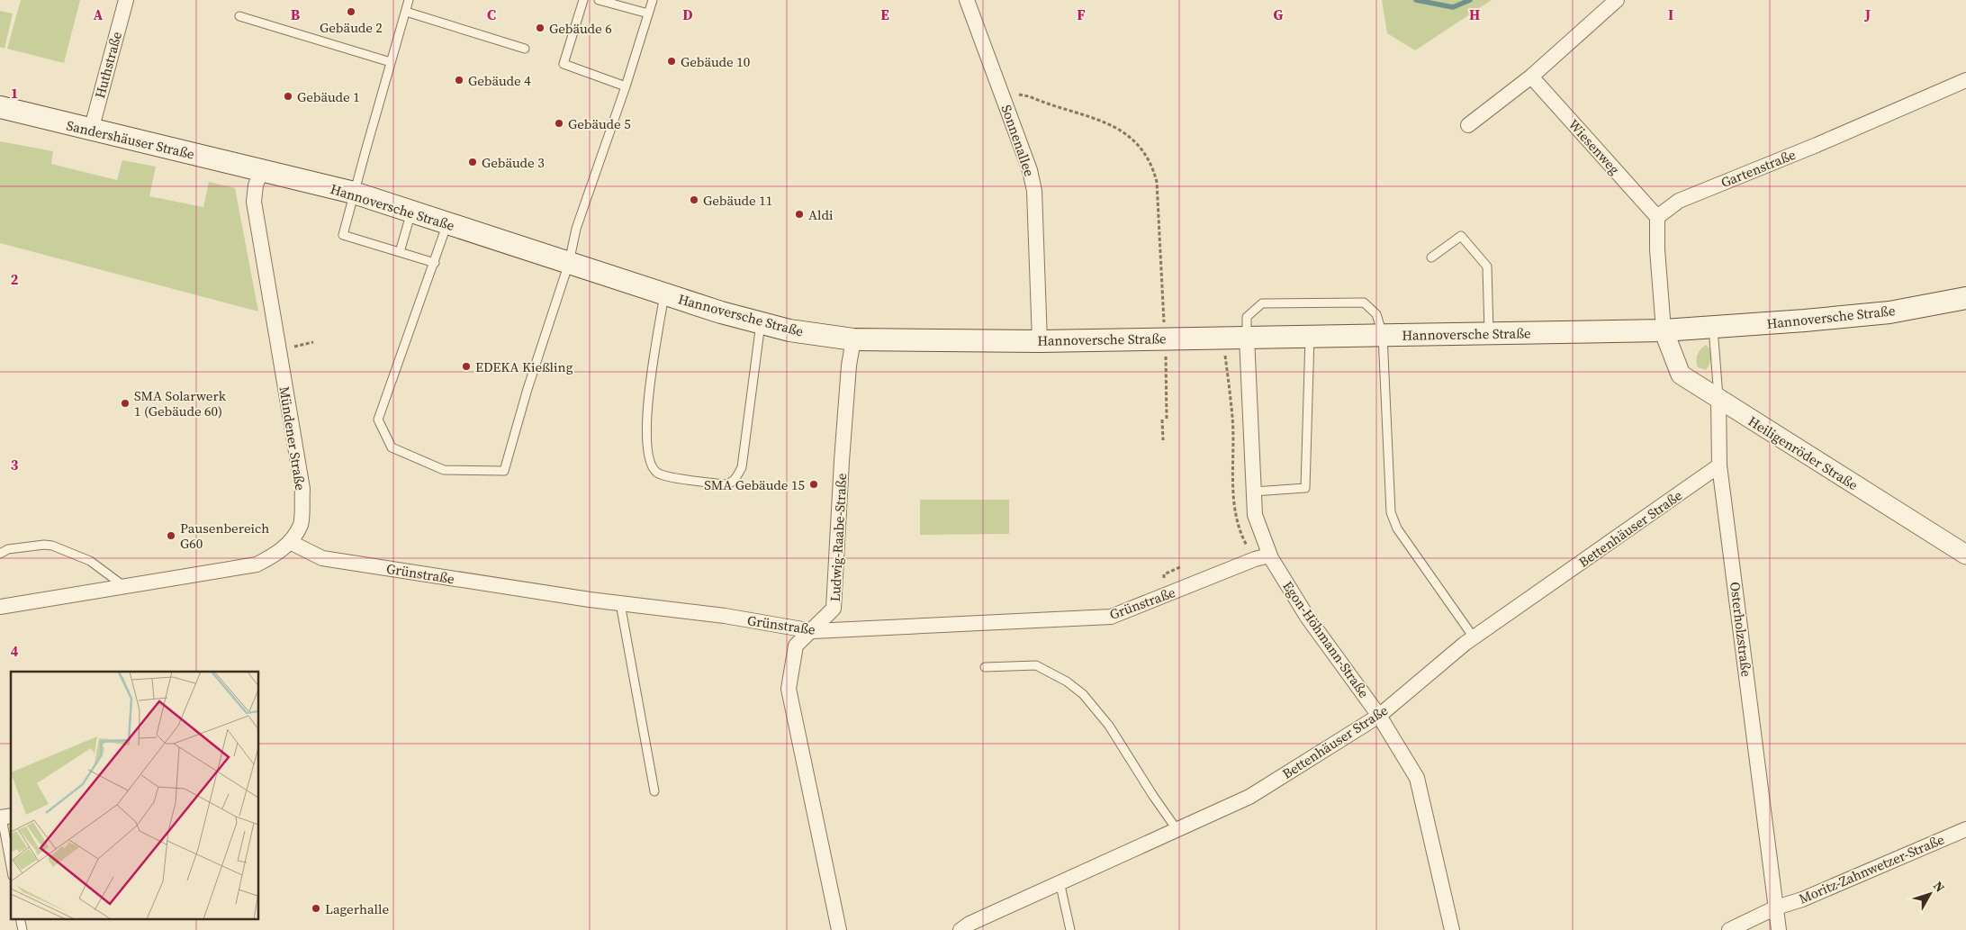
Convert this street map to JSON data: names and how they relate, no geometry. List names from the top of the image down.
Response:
{
  "streets": {
    "main road": ["Sandershäuser Straße", "Hannoversche Straße"],
    "street": [
      "Huthstraße",
      "Sonnenallee",
      "Wiesenweg",
      "Gartenstraße",
      "Mündener Straße",
      "Heiligenröder Straße",
      "Bettenhäuser Straße",
      "Ludwig-Raabe-Straße",
      "Grünstraße",
      "Osterholzstraße",
      "Egon-Höhmann-Straße",
      "Moritz-Zahnwetzer-Straße"
    ]
  },
  "crossings": [
    ["Huthstraße", "Sandershäuser Straße"],
    ["Sandershäuser Straße", "Hannoversche Straße"],
    ["Sandershäuser Straße", "Mündener Straße"],
    ["Sonnenallee", "Hannoversche Straße"],
    ["Wiesenweg", "Gartenstraße"],
    ["Hannoversche Straße", "Mündener Straße"],
    ["Hannoversche Straße", "Heiligenröder Straße"],
    ["Hannoversche Straße", "Ludwig-Raabe-Straße"],
    ["Hannoversche Straße", "Osterholzstraße"],
    ["Hannoversche Straße", "Egon-Höhmann-Straße"],
    ["Mündener Straße", "Grünstraße"],
    ["Heiligenröder Straße", "Osterholzstraße"],
    ["Bettenhäuser Straße", "Osterholzstraße"],
    ["Bettenhäuser Straße", "Egon-Höhmann-Straße"],
    ["Ludwig-Raabe-Straße", "Grünstraße"],
    ["Grünstraße", "Egon-Höhmann-Straße"],
    ["Osterholzstraße", "Moritz-Zahnwetzer-Straße"]
  ],
  "places": [
    "Gebäude 2",
    "Gebäude 6",
    "Gebäude 10",
    "Gebäude 4",
    "Gebäude 1",
    "Gebäude 5",
    "Gebäude 3",
    "Gebäude 11",
    "Aldi",
    "EDEKA Kießling",
    "SMA Solarwerk 1 (Gebäude 60)",
    "SMA Gebäude 15",
    "Pausenbereich G60",
    "Lagerhalle"
  ],
  "north": "top right",
  "grid": {
    "columns": [
      "A",
      "B",
      "C",
      "D",
      "E",
      "F",
      "G",
      "H",
      "I",
      "J"
    ],
    "rows": [
      "1",
      "2",
      "3",
      "4"
    ]
  }
}
